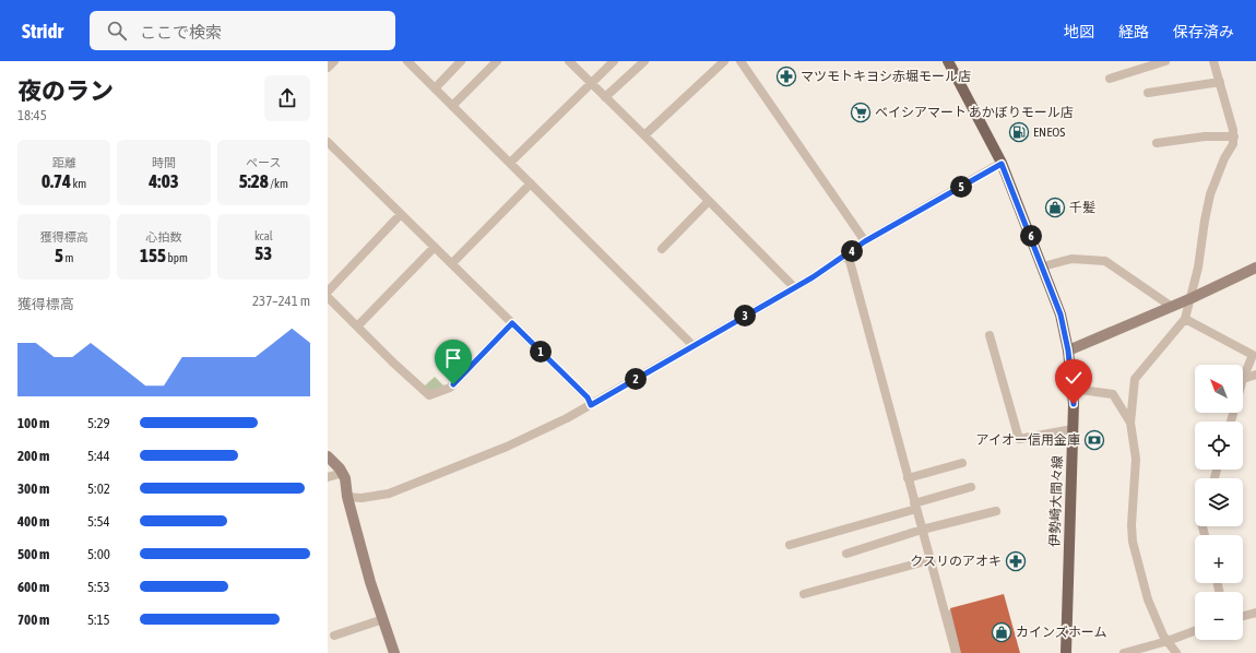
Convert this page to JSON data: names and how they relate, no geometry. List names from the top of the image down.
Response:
{
  "streets": {
    "main road": ["伊勢崎大間々線"]
  },
  "places": {
    "pharmacy": ["マツモトキヨシ赤堀モール店", "クスリのアオキ"],
    "supermarket": ["ベイシアマート あかぼりモール店"],
    "fuel station": ["ENEOS"],
    "shop": ["千髪", "カインズホーム"],
    "bank": ["アイオー信用金庫"]
  },
  "north": "top left",
  "page": {
    "header": "Stridr",
    "search": "ここで検索",
    "nav": ["地図", "経路", "保存済み"],
    "heading": ["夜のラン", "18:45"],
    "stats": [
      ["距離", "0.74 km"],
      ["時間", "4:03"],
      ["ペース", "5:28 /km"],
      ["獲得標高", "5 m"],
      ["心拍数", "155 bpm"],
      ["kcal", "53"]
    ],
    "pins": [
      "5",
      "6",
      "4",
      "3",
      "1",
      "2"
    ],
    "chart": ["獲得標高", "237–241 m"],
    "map_buttons": ["+", "−"],
    "list": [
      {
        "name": "100 m",
        "note": "5:29"
      },
      {
        "name": "200 m",
        "note": "5:44"
      },
      {
        "name": "300 m",
        "note": "5:02"
      },
      {
        "name": "400 m",
        "note": "5:54"
      },
      {
        "name": "500 m",
        "note": "5:00"
      },
      {
        "name": "600 m",
        "note": "5:53"
      },
      {
        "name": "700 m",
        "note": "5:15"
      }
    ]
  }
}
